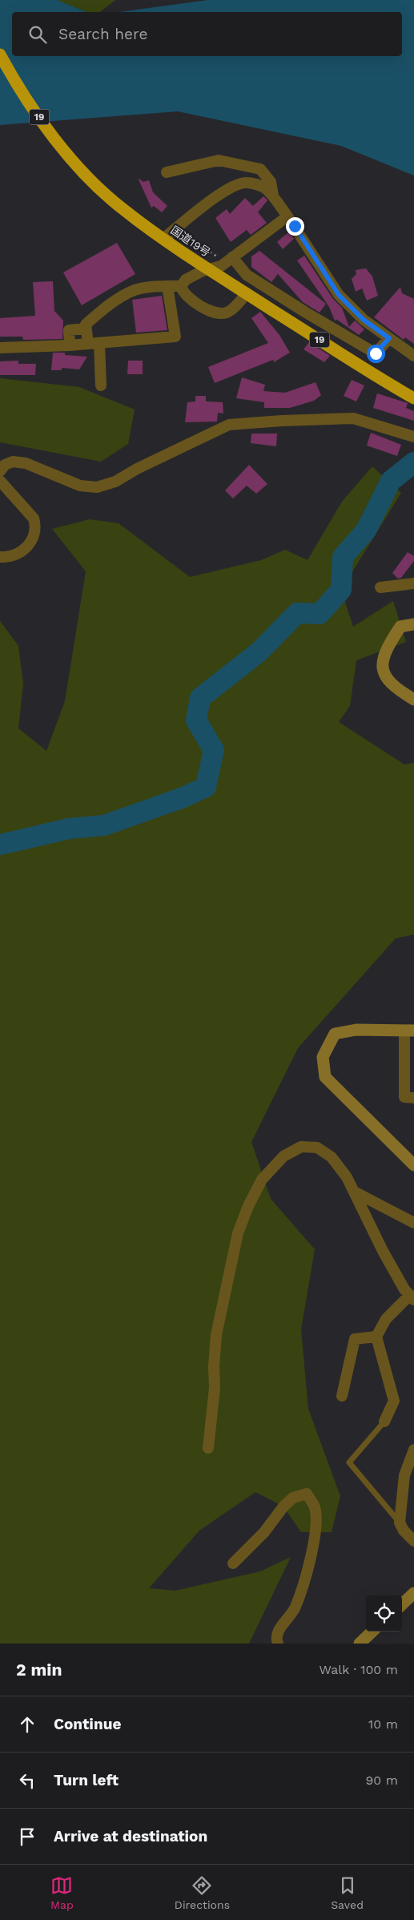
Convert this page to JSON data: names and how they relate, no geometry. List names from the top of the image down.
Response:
{
  "streets": {
    "highway": ["19", "国道19号"]
  },
  "page": {
    "search": "Search here",
    "heading": ["2 min", "Walk · 100 m"],
    "list": [
      ["Continue", "10 m"],
      ["Turn left", "90 m"],
      "Arrive at destination"
    ],
    "nav": ["Map", "Directions", "Saved"]
  }
}
